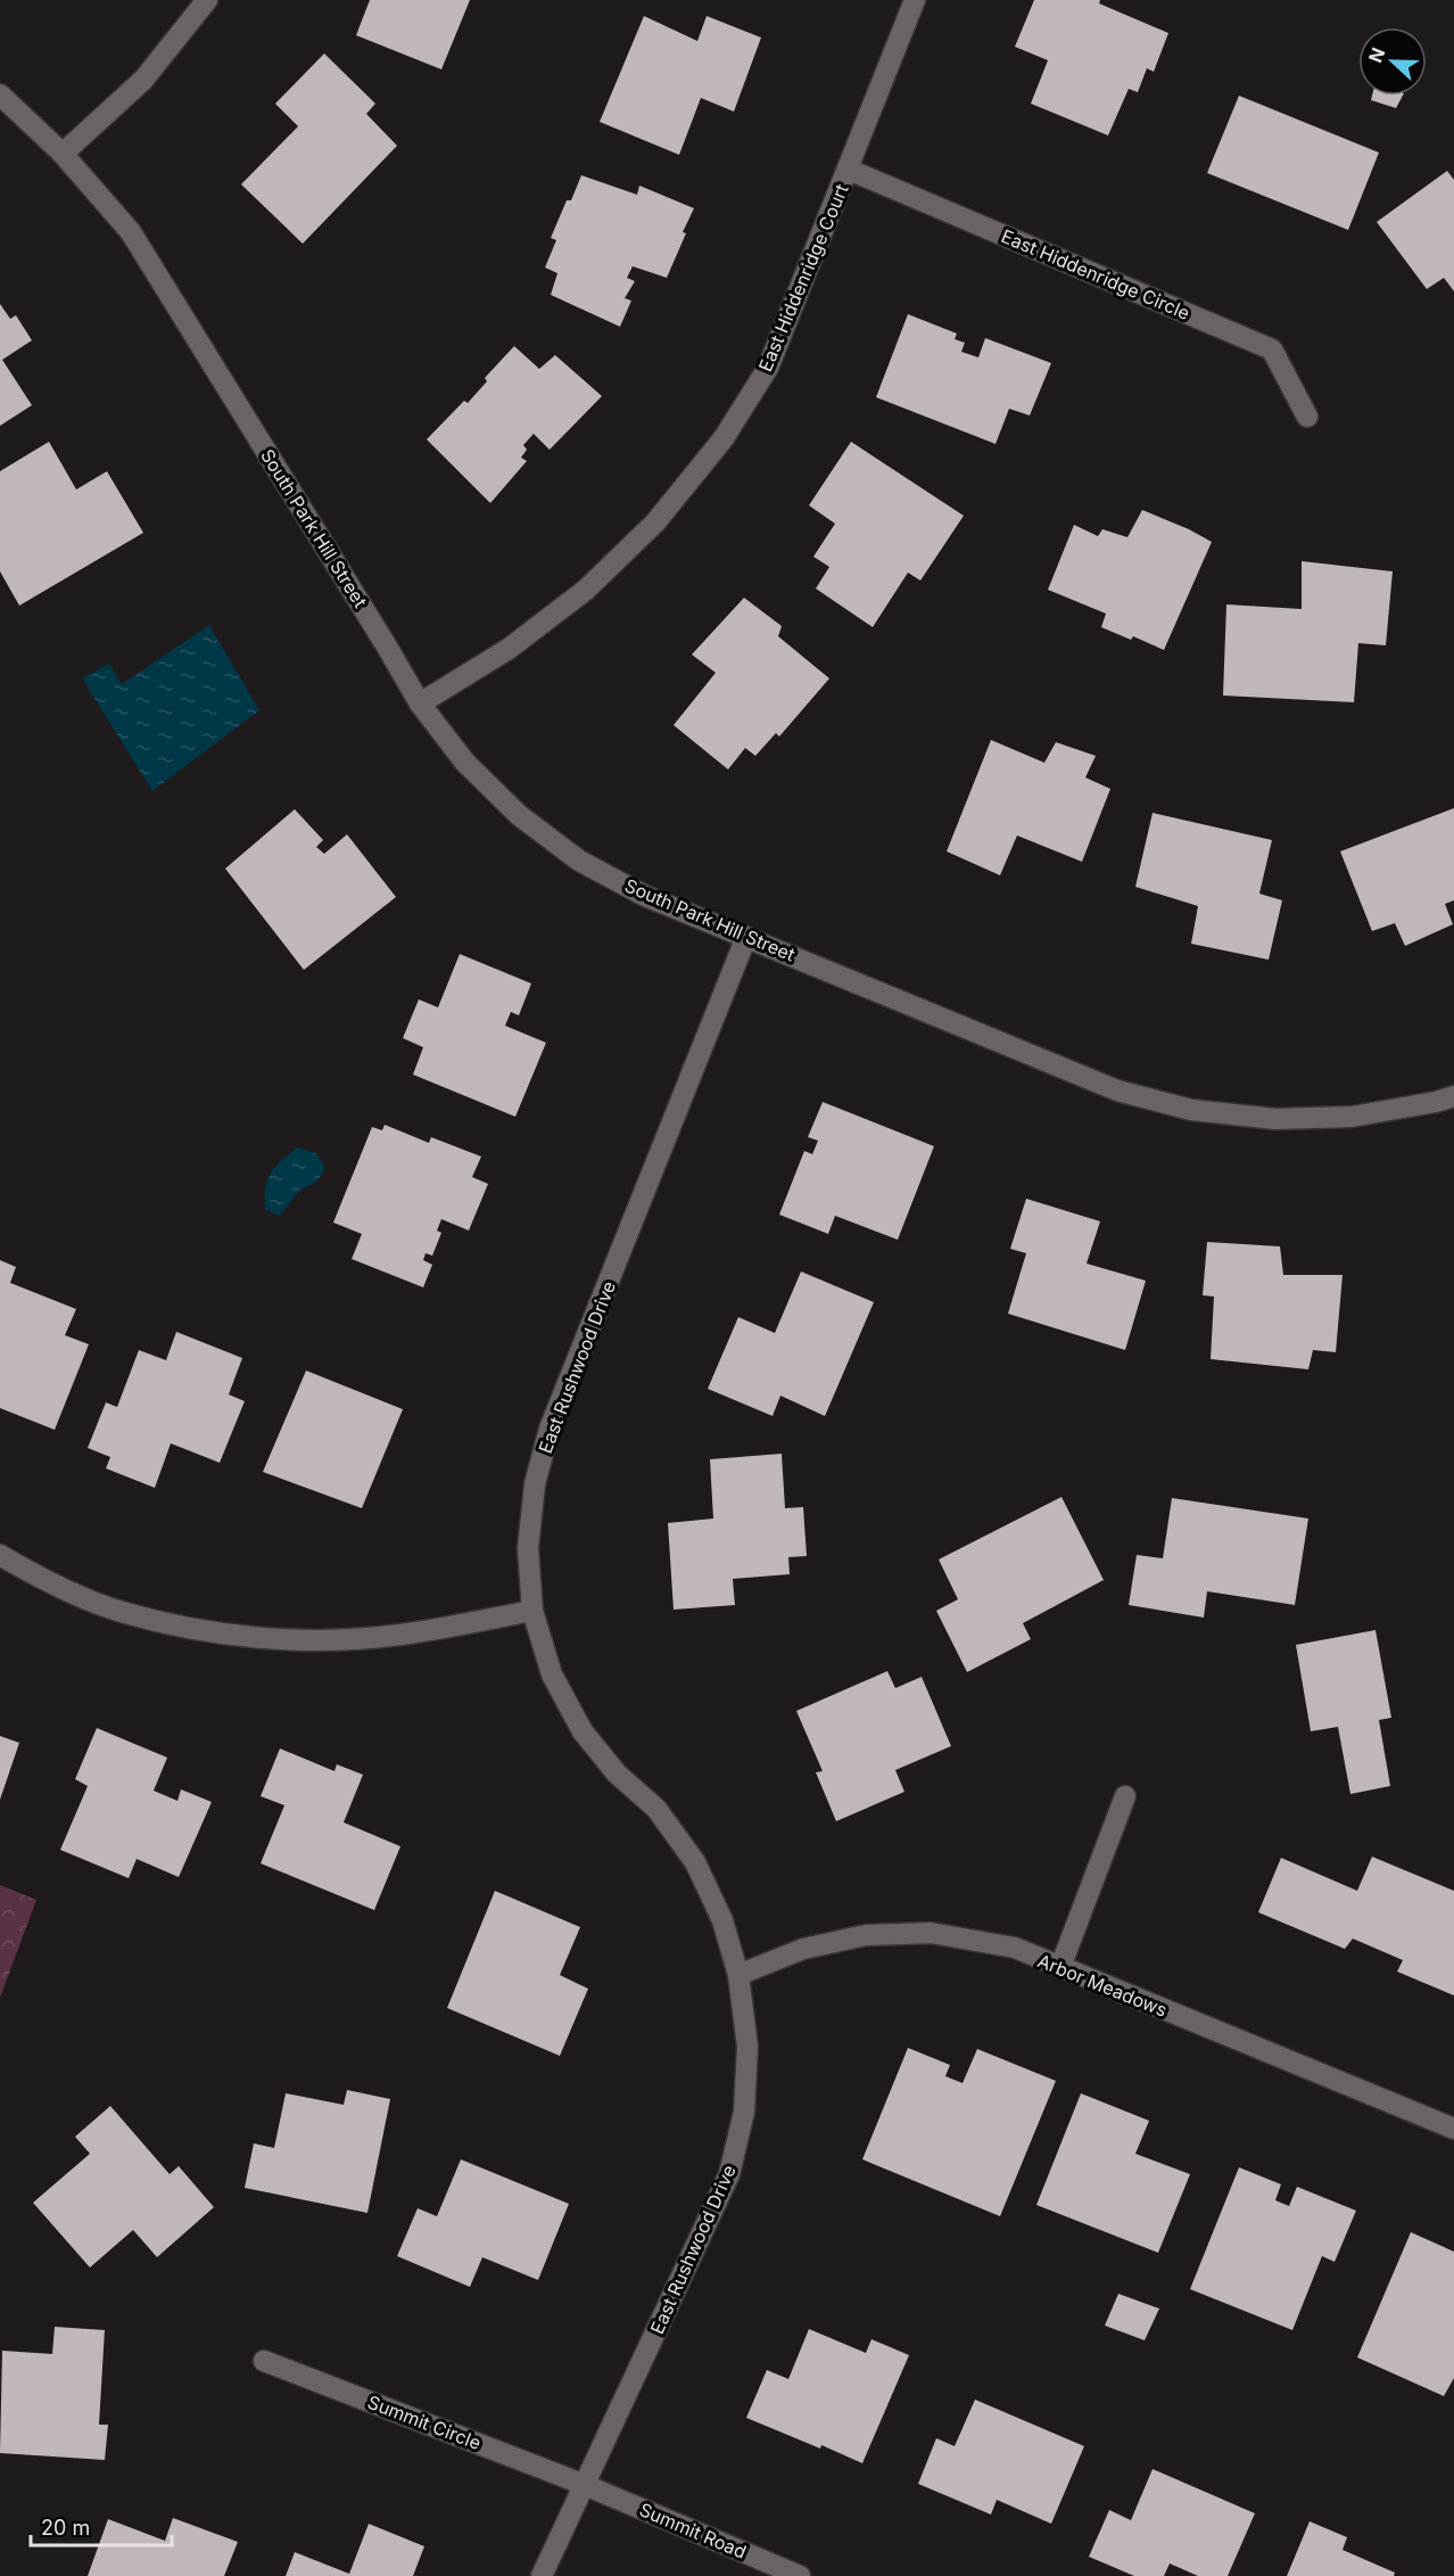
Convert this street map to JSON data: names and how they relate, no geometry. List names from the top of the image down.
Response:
{
  "streets": {
    "street": [
      "East Hiddenridge Circle",
      "East Hiddenridge Court",
      "South Park Hill Street",
      "East Rushwood Drive",
      "Arbor Meadows",
      "Summit Circle",
      "Summit Road"
    ]
  },
  "crossings": [
    ["East Hiddenridge Circle", "East Hiddenridge Court"],
    ["East Hiddenridge Court", "South Park Hill Street"],
    ["South Park Hill Street", "East Rushwood Drive"],
    ["East Rushwood Drive", "Arbor Meadows"],
    ["East Rushwood Drive", "Summit Circle"],
    ["East Rushwood Drive", "Summit Road"],
    ["Summit Circle", "Summit Road"]
  ],
  "scale_bar": "20 m",
  "north": "left"
}
